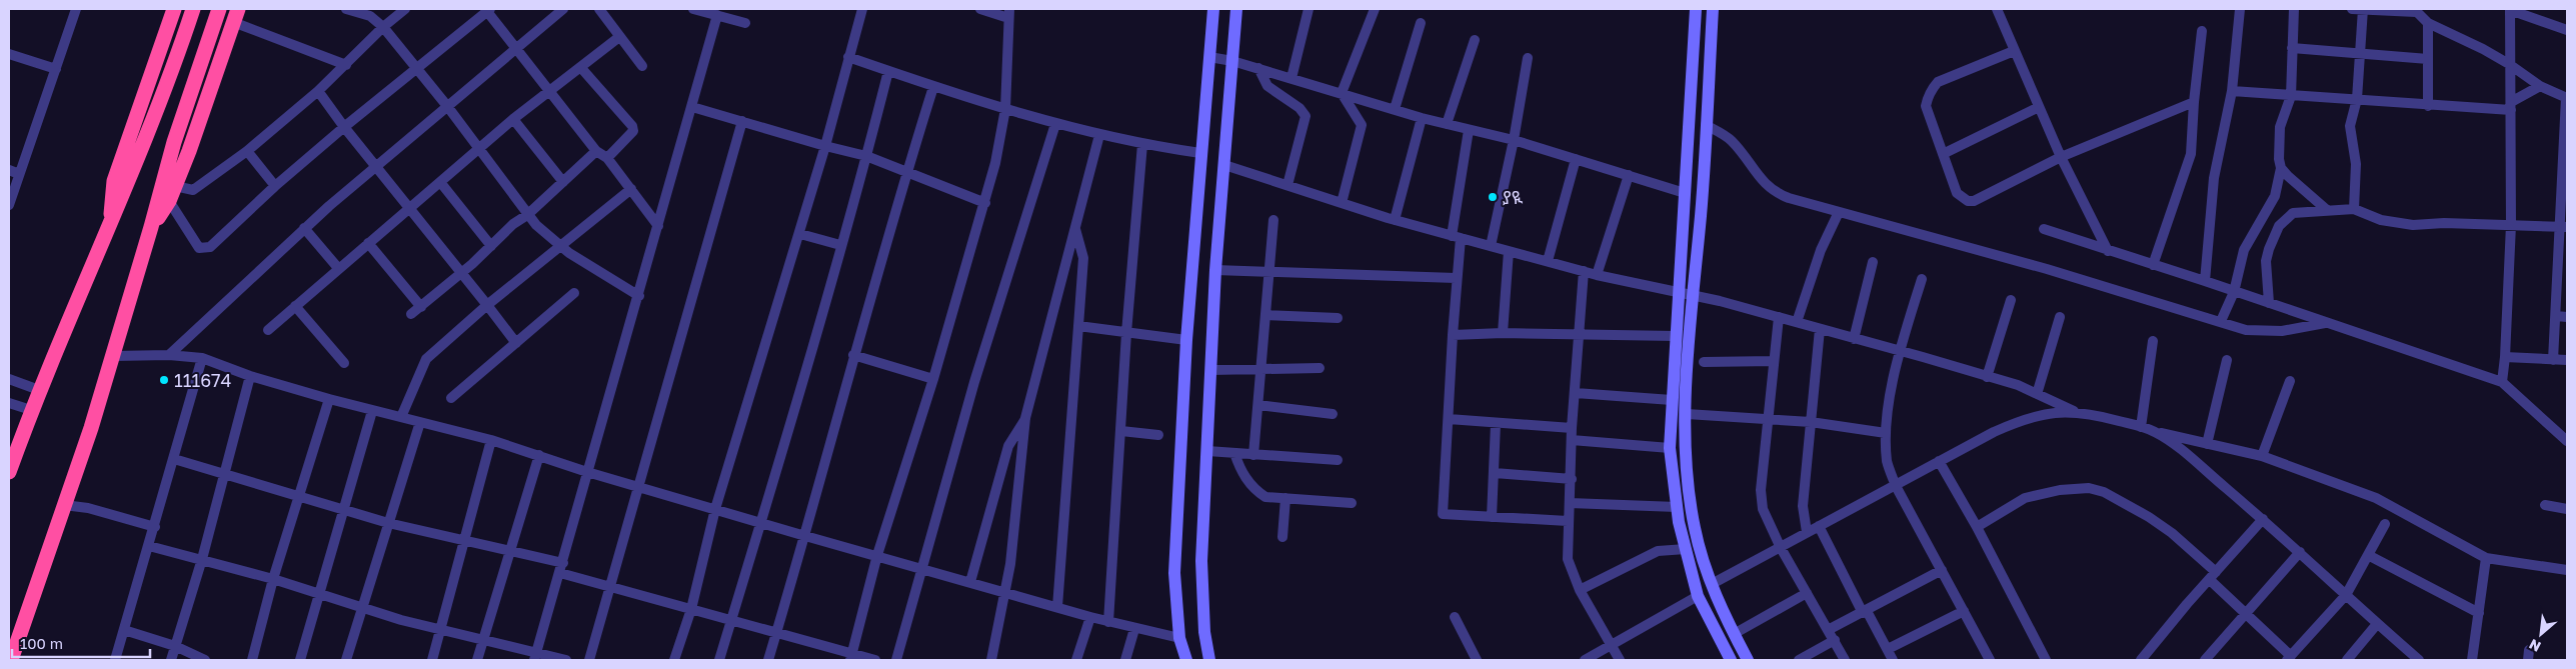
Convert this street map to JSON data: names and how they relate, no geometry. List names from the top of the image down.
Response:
{
  "places": ["ያዪ", "111674"],
  "scale_bar": "100 m",
  "north": "bottom left"
}
